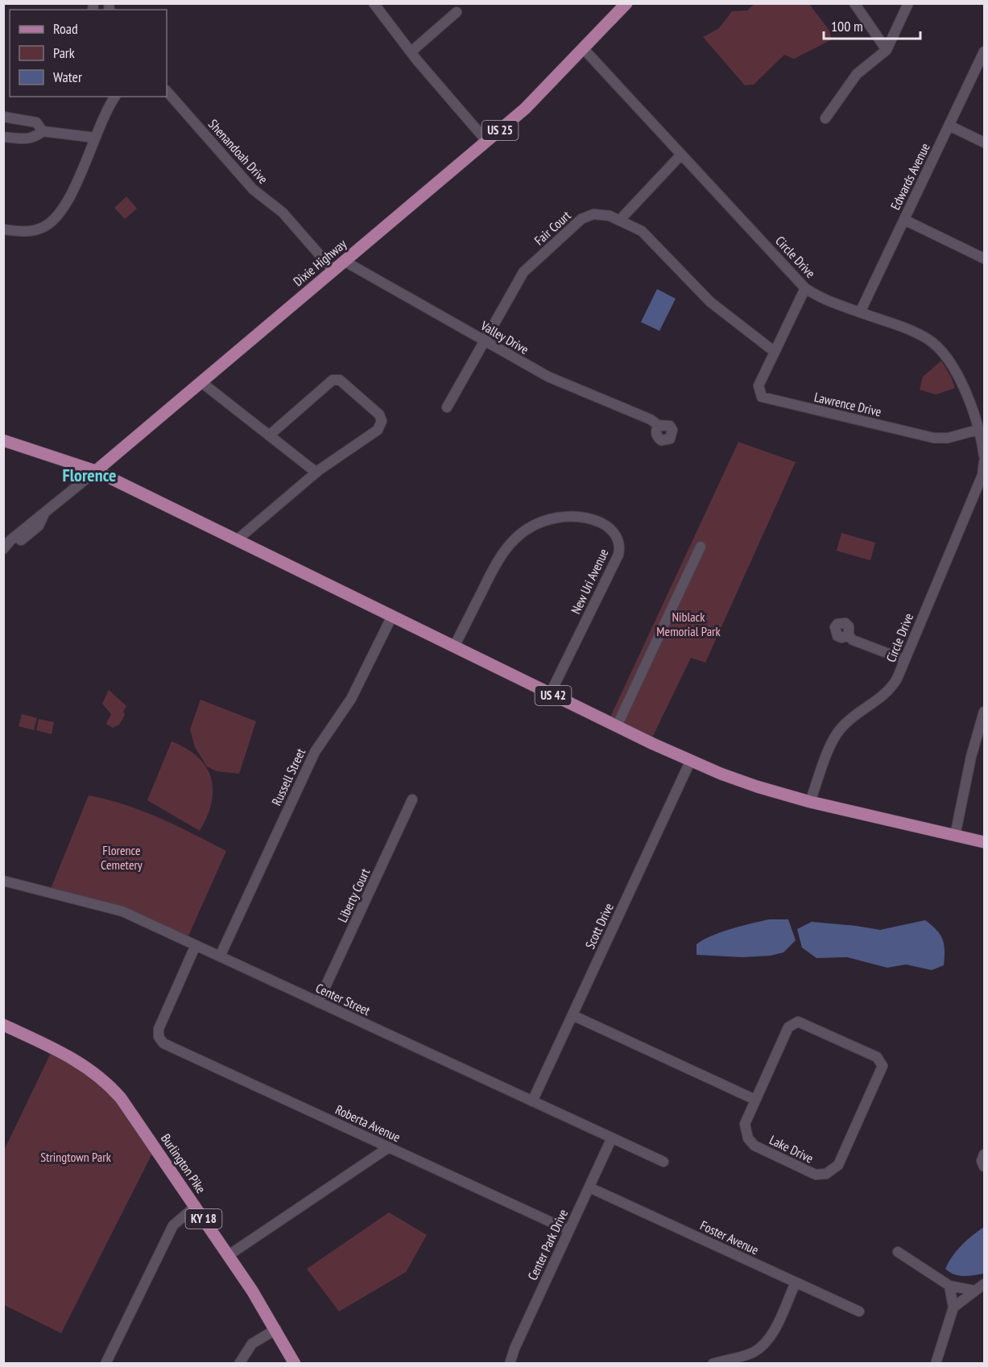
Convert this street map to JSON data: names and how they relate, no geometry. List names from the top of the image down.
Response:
{
  "streets": {
    "main road": [
      "US 25",
      "Dixie Highway",
      "US 42",
      "Burlington Pike",
      "KY 18"
    ],
    "street": [
      "Shenandoah Drive",
      "Edwards Avenue",
      "Fair Court",
      "Circle Drive",
      "Valley Drive",
      "Lawrence Drive",
      "New Uri Avenue",
      "Russell Street",
      "Liberty Court",
      "Scott Drive",
      "Center Street",
      "Roberta Avenue",
      "Lake Drive",
      "Foster Avenue",
      "Center Park Drive"
    ]
  },
  "crossings": [
    ["Shenandoah Drive", "Dixie Highway"],
    ["Edwards Avenue", "Circle Drive"],
    ["Fair Court", "Valley Drive"],
    ["Fair Court", "Lawrence Drive"],
    ["Circle Drive", "Dixie Highway"],
    ["Circle Drive", "Lawrence Drive"],
    ["Circle Drive", "US 42"],
    ["Dixie Highway", "Valley Drive"],
    ["Dixie Highway", "US 42"],
    ["New Uri Avenue", "US 42"],
    ["US 42", "Russell Street"],
    ["US 42", "Scott Drive"],
    ["Russell Street", "Center Street"],
    ["Liberty Court", "Center Street"],
    ["Scott Drive", "Center Street"],
    ["Center Street", "Roberta Avenue"],
    ["Center Street", "Center Park Drive"],
    ["Roberta Avenue", "Center Park Drive"],
    ["Foster Avenue", "Center Park Drive"]
  ],
  "districts": ["Florence"],
  "parks": ["Niblack Memorial Park", "Florence Cemetery", "Stringtown Park"],
  "legend": ["Road", "Park", "Water"],
  "scale_bar": "100 m"
}
